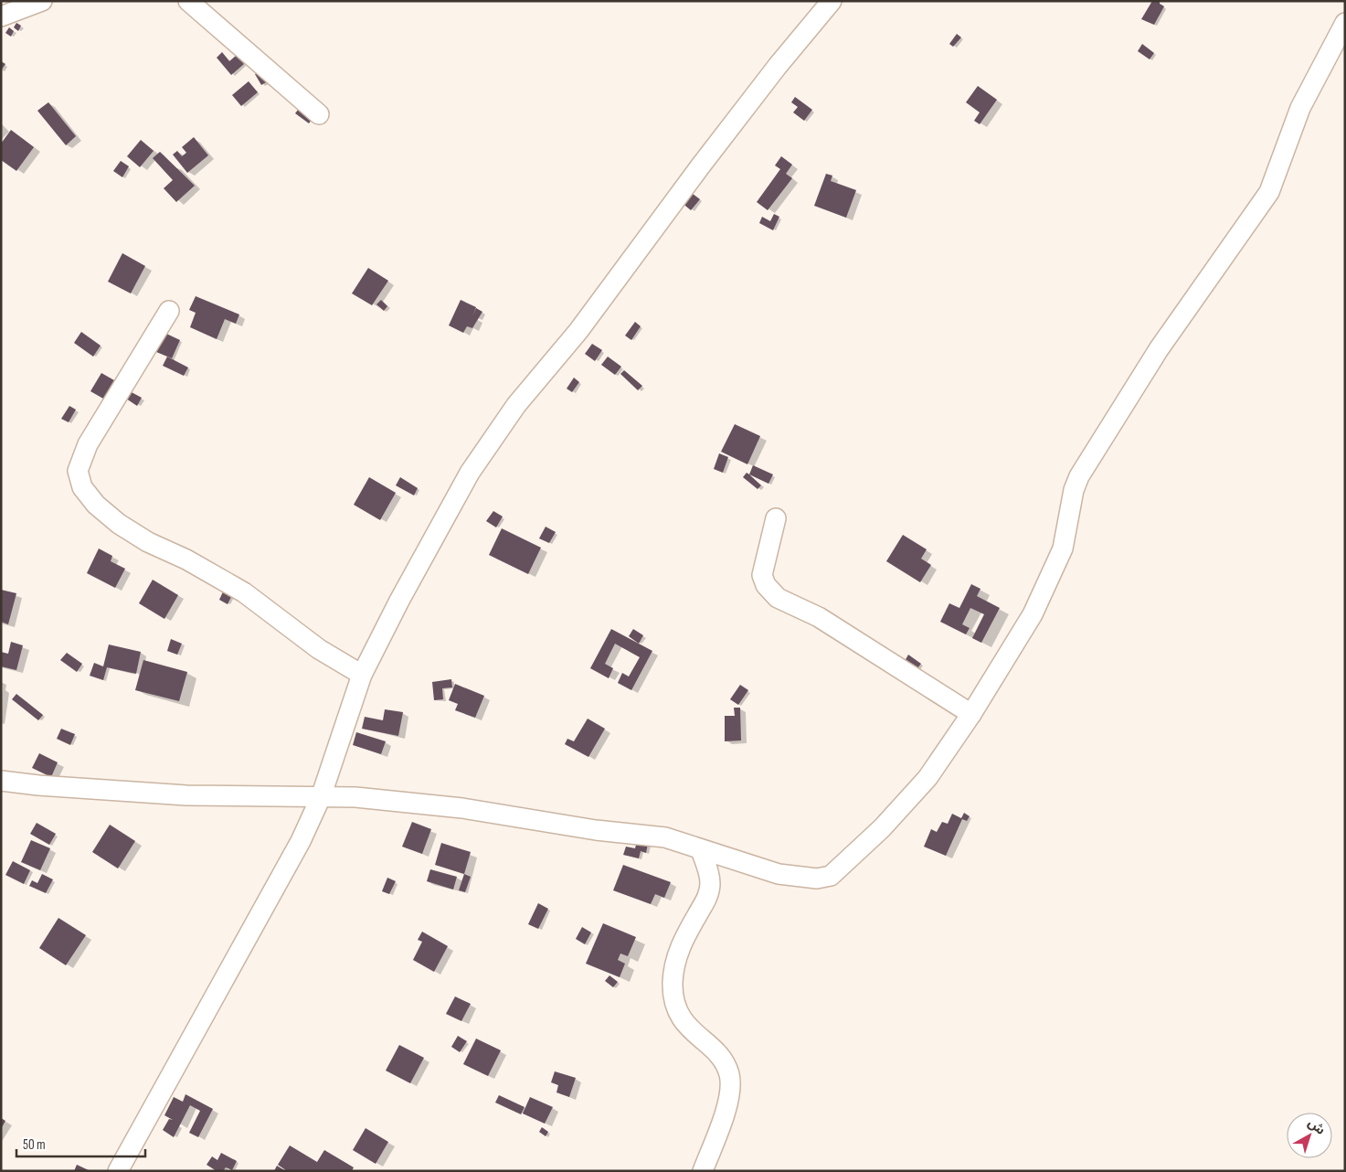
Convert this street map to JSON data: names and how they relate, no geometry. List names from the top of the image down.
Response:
{
  "scale_bar": "50 m",
  "north": "top right"
}
